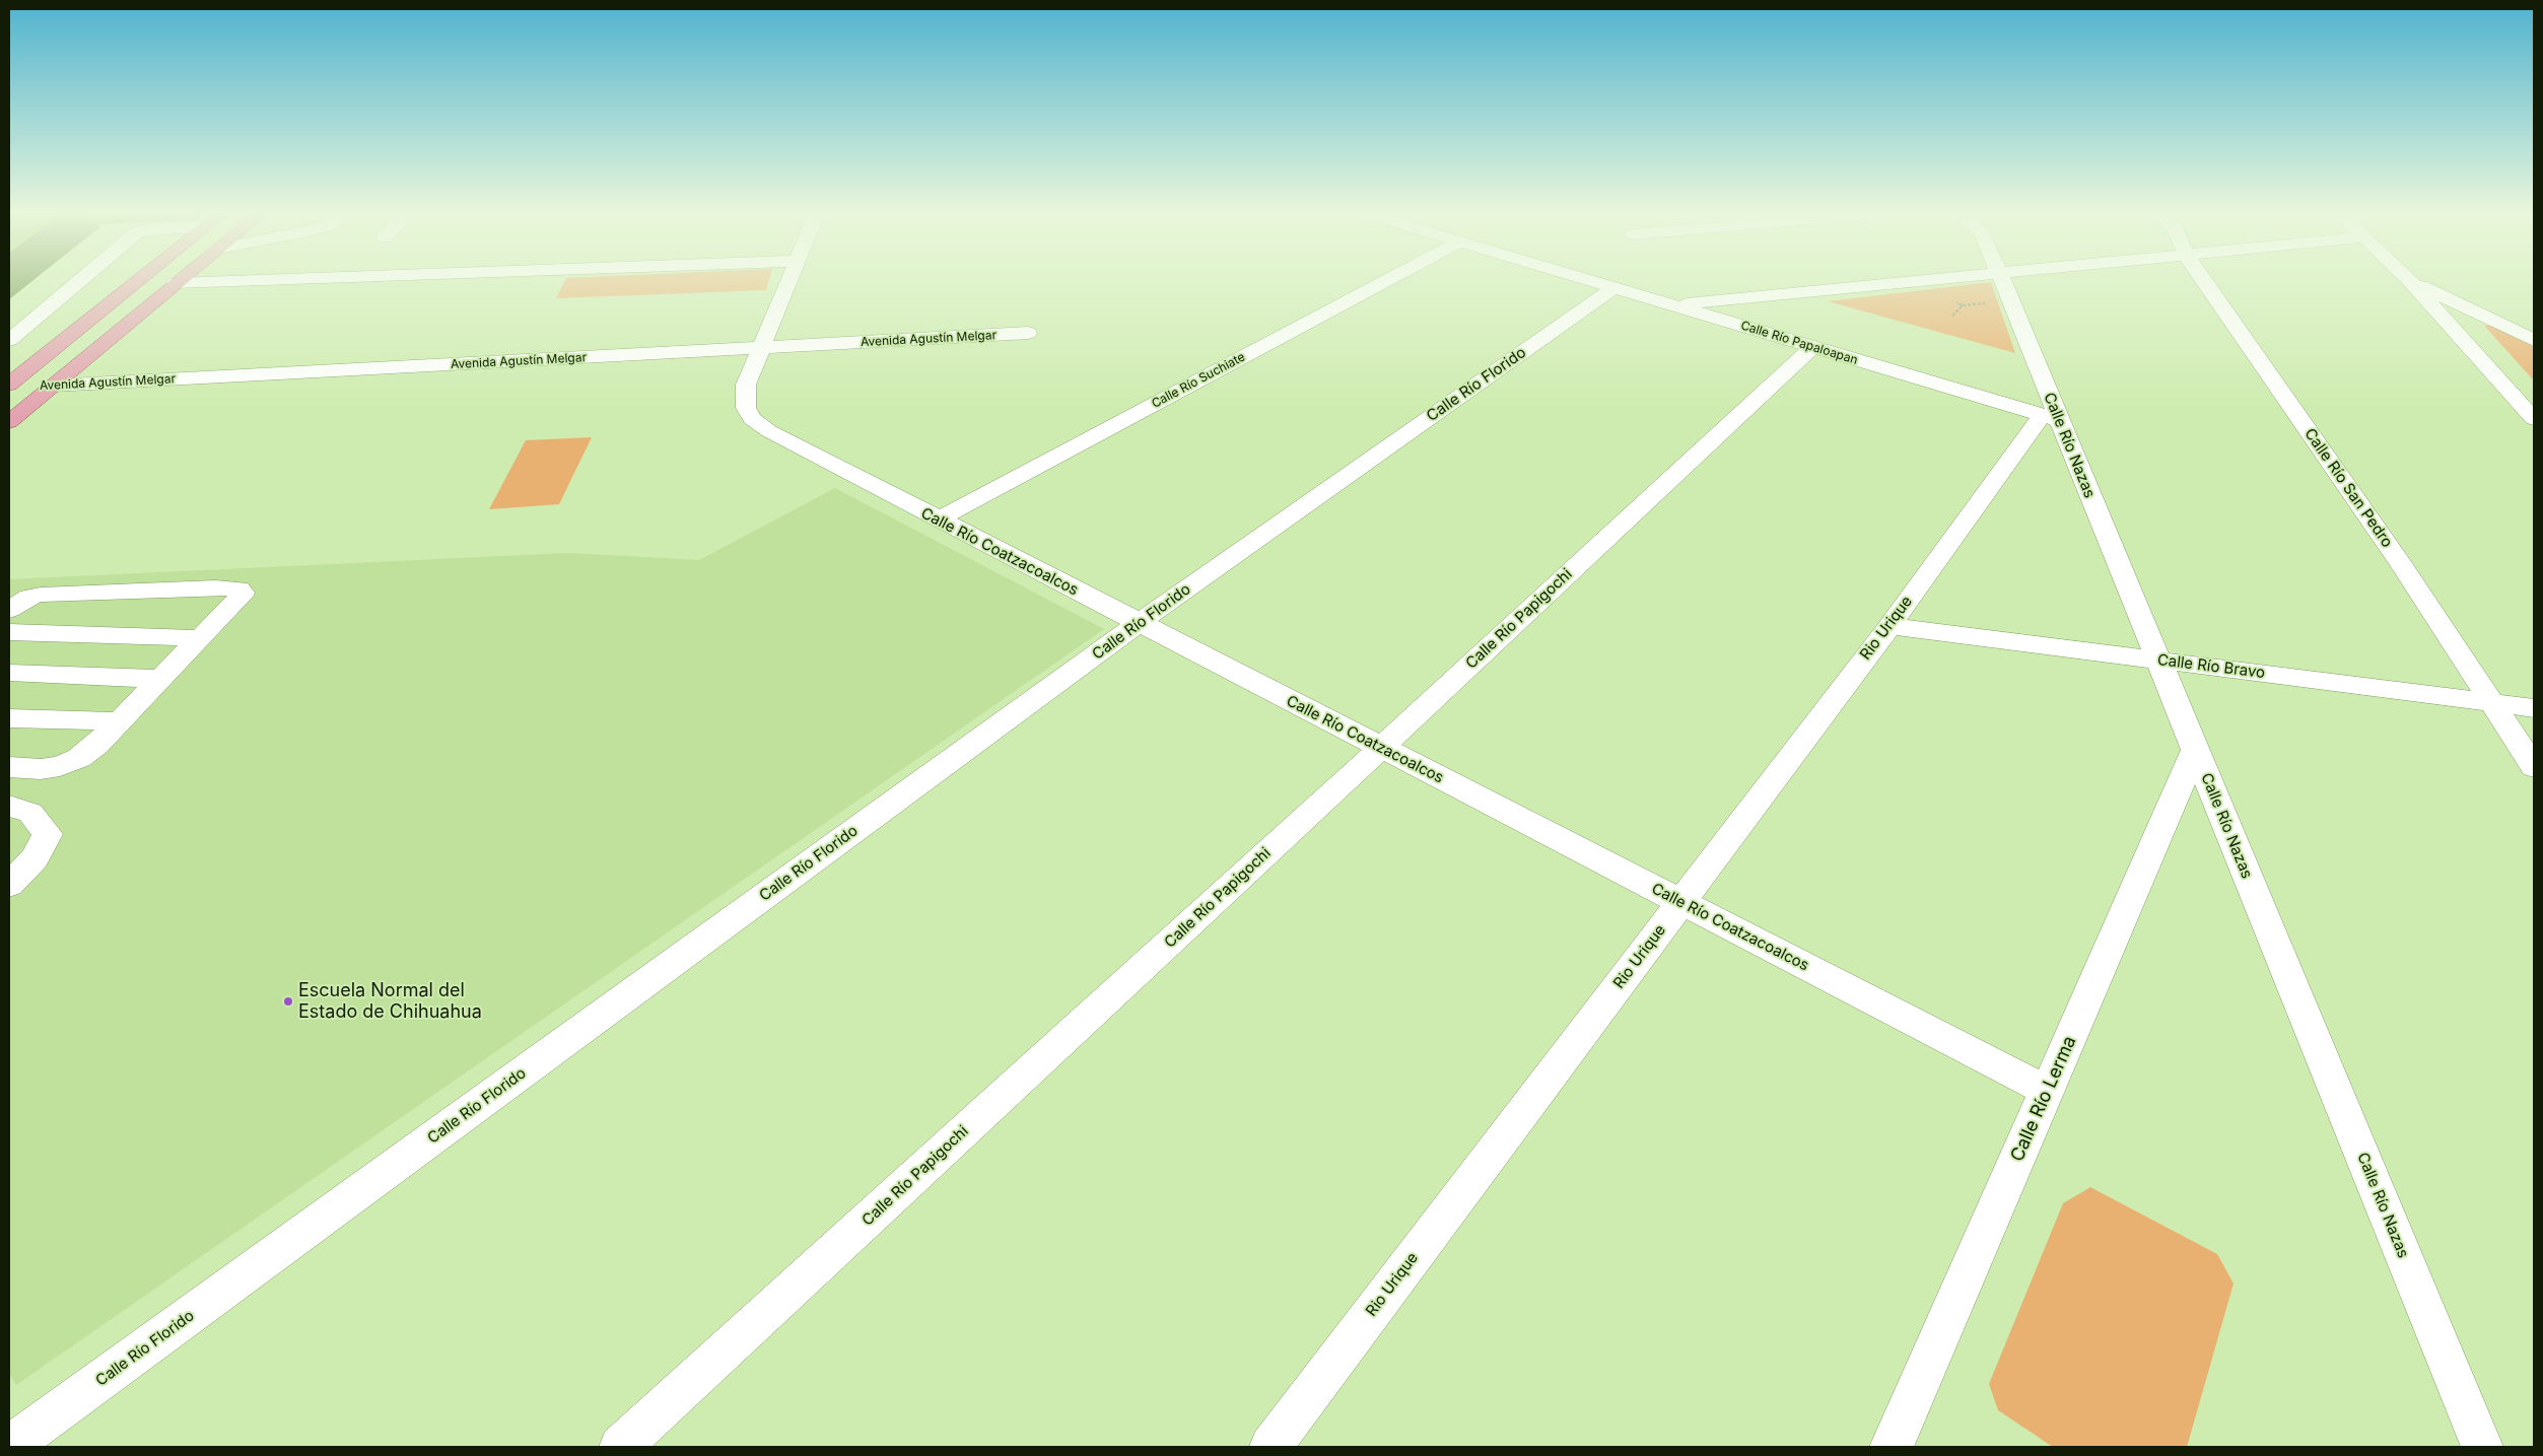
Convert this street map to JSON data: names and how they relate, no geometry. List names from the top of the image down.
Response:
{
  "streets": {
    "main road": ["Avenida Agustín Melgar"],
    "street": [
      "Calle Río Papaloapan",
      "Calle Río Suchiate",
      "Calle Río Florido",
      "Calle Río Nazas",
      "Calle Río San Pedro",
      "Calle Río Coatzacoalcos",
      "Calle Río Papigochi",
      "Rio Urique",
      "Calle Río Bravo",
      "Calle Río Lerma"
    ]
  },
  "crossings": [
    ["Avenida Agustín Melgar", "Calle Río Coatzacoalcos"],
    ["Calle Río Papaloapan", "Calle Río Florido"],
    ["Calle Río Papaloapan", "Calle Río Nazas"],
    ["Calle Río Papaloapan", "Calle Río Papigochi"],
    ["Calle Río Papaloapan", "Rio Urique"],
    ["Calle Río Suchiate", "Calle Río Coatzacoalcos"],
    ["Calle Río Florido", "Calle Río Coatzacoalcos"],
    ["Calle Río Nazas", "Rio Urique"],
    ["Calle Río Nazas", "Calle Río Bravo"],
    ["Calle Río Nazas", "Calle Río Lerma"],
    ["Calle Río San Pedro", "Calle Río Bravo"],
    ["Calle Río Coatzacoalcos", "Calle Río Papigochi"],
    ["Calle Río Coatzacoalcos", "Rio Urique"],
    ["Calle Río Coatzacoalcos", "Calle Río Lerma"],
    ["Rio Urique", "Calle Río Bravo"]
  ],
  "places": ["Escuela Normal del Estado de Chihuahua"]
}
